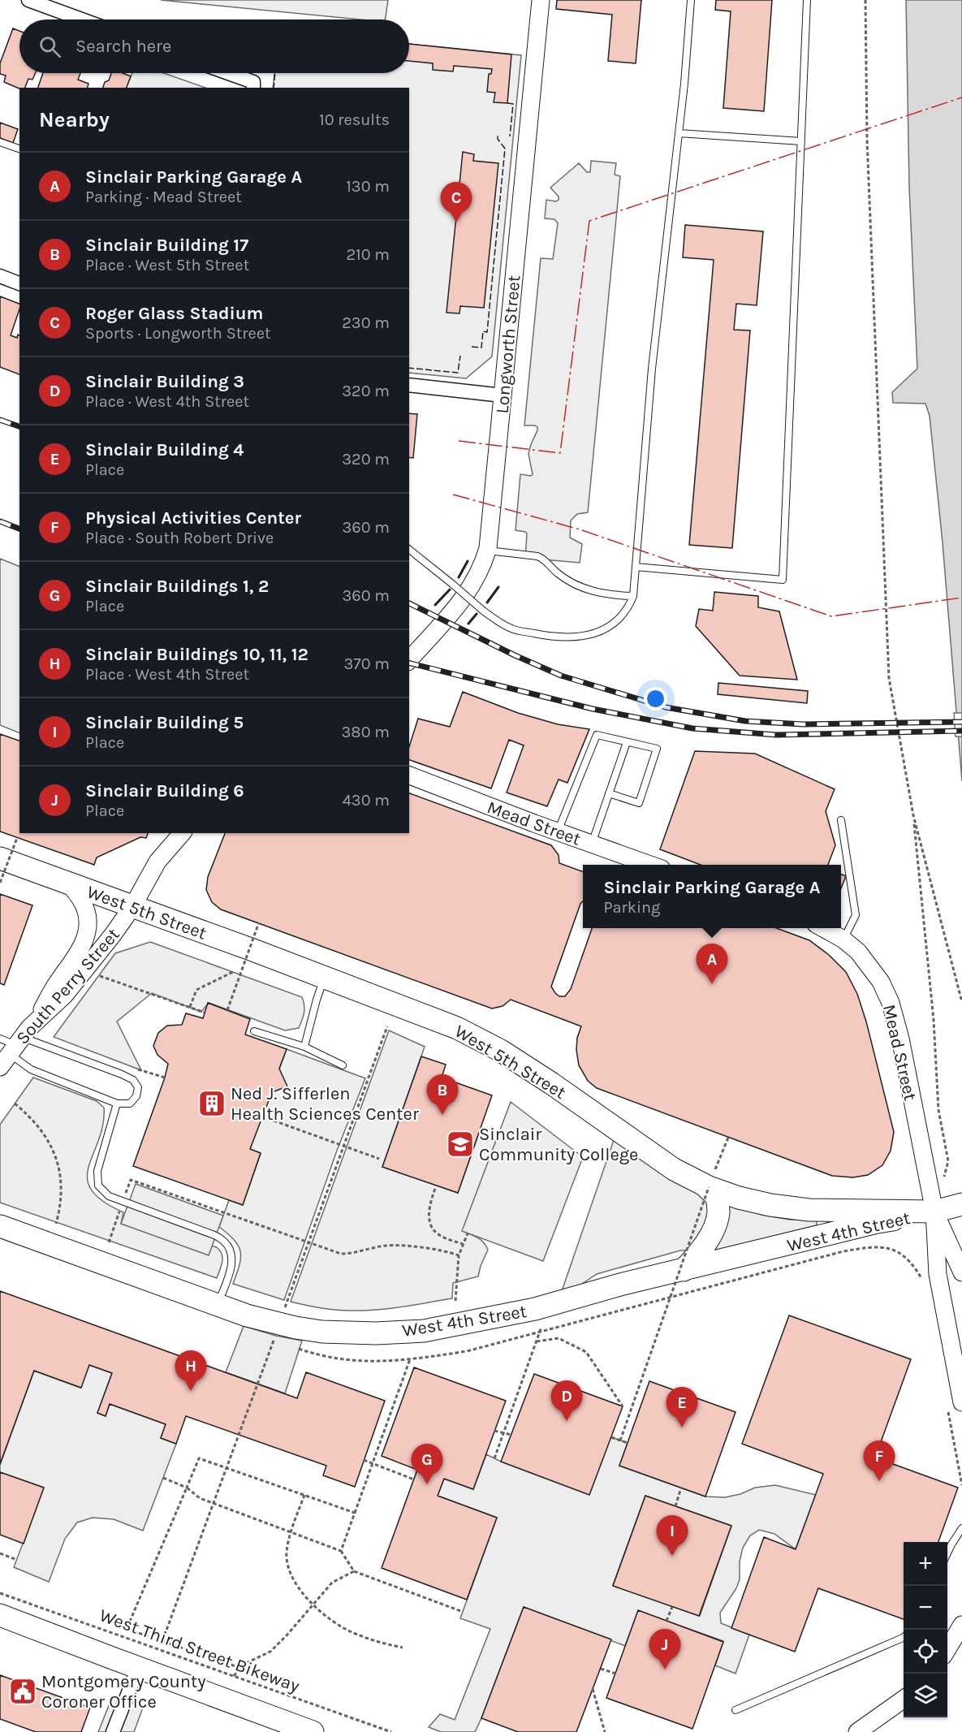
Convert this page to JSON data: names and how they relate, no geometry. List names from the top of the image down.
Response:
{
  "streets": {
    "main road": ["West 5th Street", "West 4th Street"],
    "street": ["Longworth Street", "Mead Street", "South Perry Street"],
    "path": ["West Third Street Bikeway"]
  },
  "crossings": [
    ["Mead Street", "West 5th Street"],
    ["Mead Street", "West 4th Street"],
    ["West 5th Street", "South Perry Street"],
    ["West 5th Street", "West 4th Street"]
  ],
  "places": {
    "building": ["Ned J. Sifferlen Health Sciences Center"],
    "school or university": ["Sinclair Community College"],
    "public building": ["Montgomery County Coroner Office"]
  },
  "page": {
    "search": "Search here",
    "heading": ["Nearby", "10 results"],
    "list": [
      {
        "mark": "A",
        "name": "Sinclair Parking Garage A",
        "note": "Parking · Mead Street",
        "value": "130 m"
      },
      {
        "mark": "B",
        "name": "Sinclair Building 17",
        "note": "Place · West 5th Street",
        "value": "210 m"
      },
      {
        "mark": "C",
        "name": "Roger Glass Stadium",
        "note": "Sports · Longworth Street",
        "value": "230 m"
      },
      {
        "mark": "D",
        "name": "Sinclair Building 3",
        "note": "Place · West 4th Street",
        "value": "320 m"
      },
      {
        "mark": "E",
        "name": "Sinclair Building 4",
        "note": "Place",
        "value": "320 m"
      },
      {
        "mark": "F",
        "name": "Physical Activities Center",
        "note": "Place · South Robert Drive",
        "value": "360 m"
      },
      {
        "mark": "G",
        "name": "Sinclair Buildings 1, 2",
        "note": "Place",
        "value": "360 m"
      },
      {
        "mark": "H",
        "name": "Sinclair Buildings 10, 11, 12",
        "note": "Place · West 4th Street",
        "value": "370 m"
      },
      {
        "mark": "I",
        "name": "Sinclair Building 5",
        "note": "Place",
        "value": "380 m"
      },
      {
        "mark": "J",
        "name": "Sinclair Building 6",
        "note": "Place",
        "value": "430 m"
      }
    ],
    "pins": [
      "C",
      "A",
      "B",
      "H",
      "D",
      "E",
      "F",
      "G",
      "I",
      "J"
    ],
    "popup": ["Sinclair Parking Garage A", "Parking"],
    "map_buttons": ["+", "−"]
  }
}
